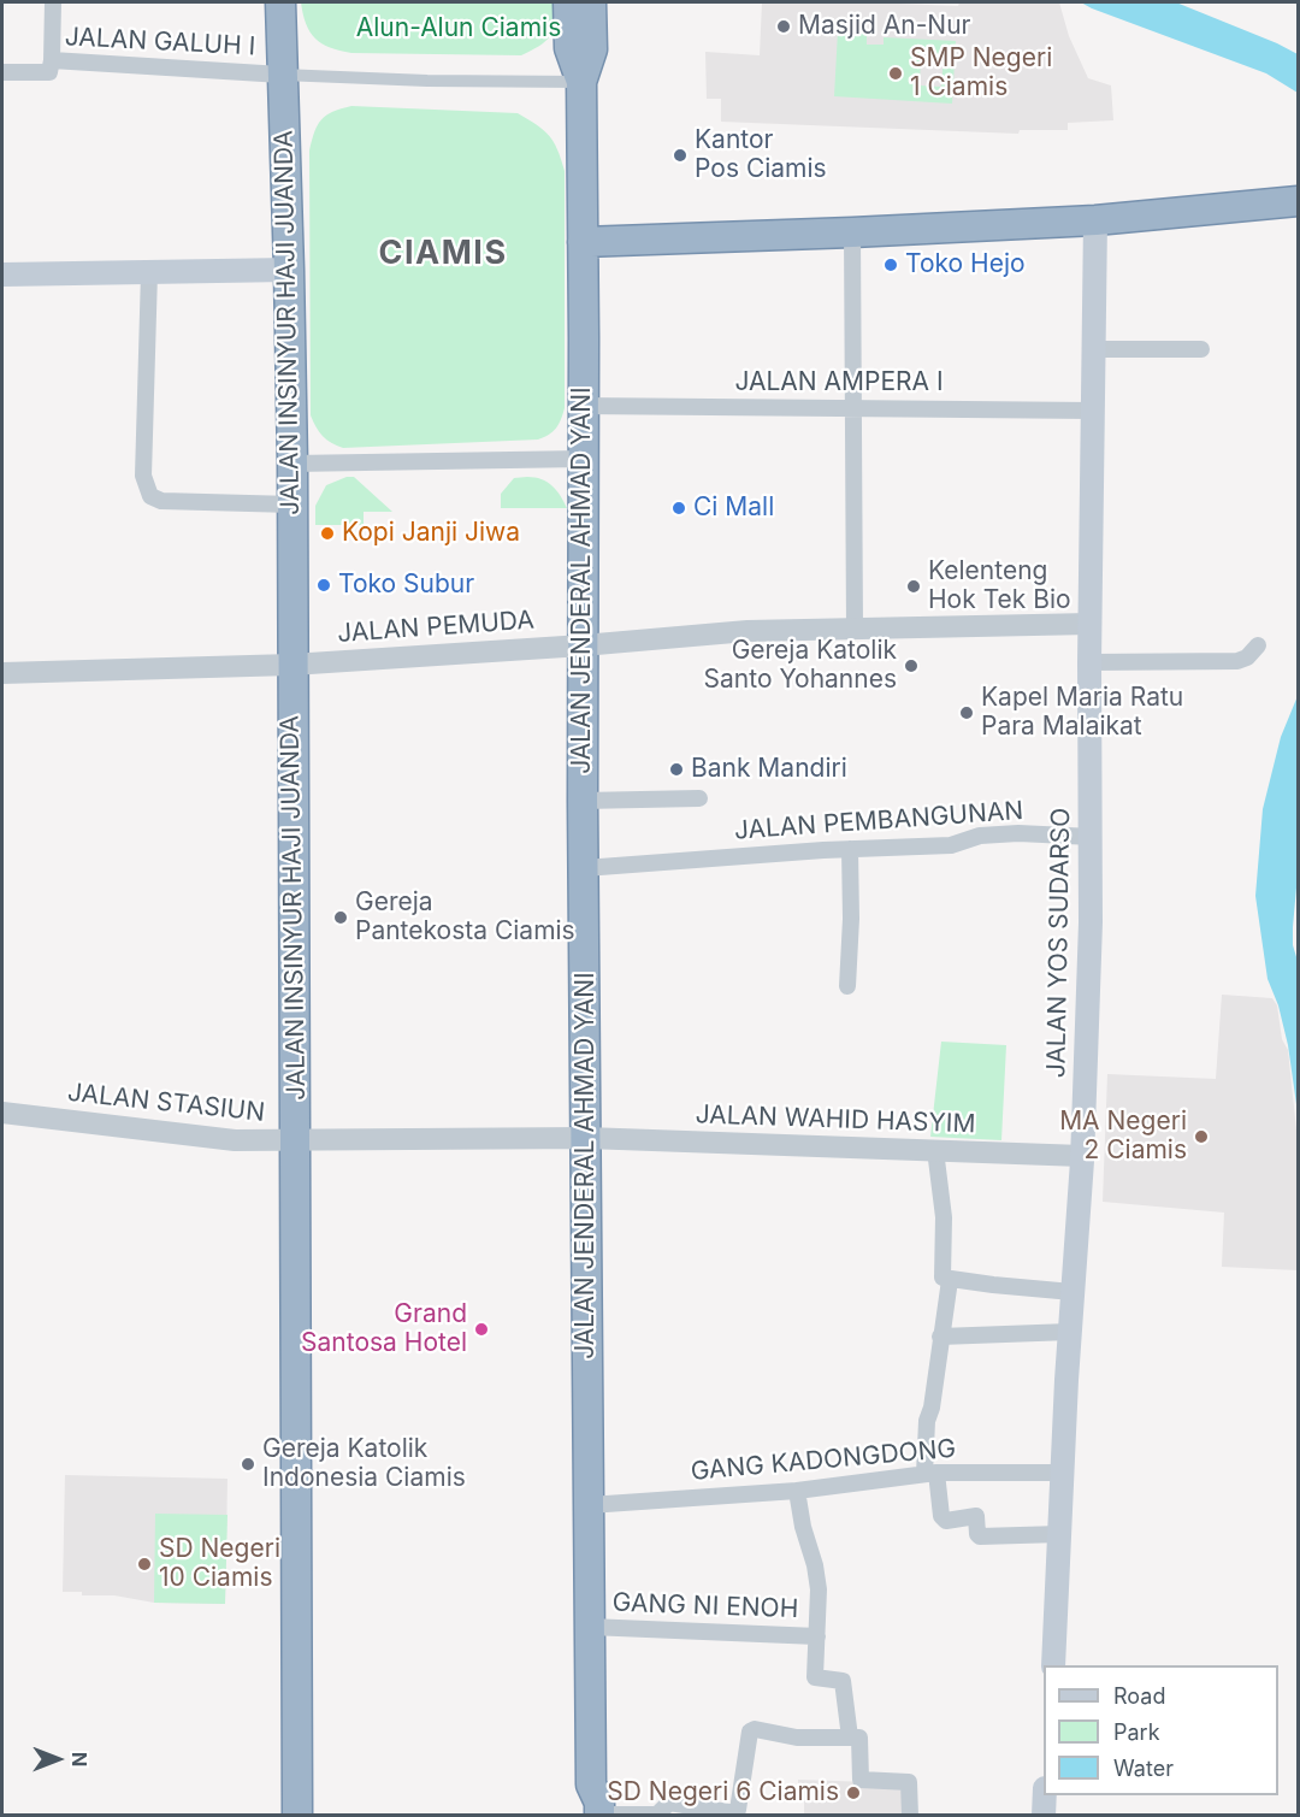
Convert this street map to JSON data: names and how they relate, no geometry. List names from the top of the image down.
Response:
{
  "streets": {
    "highway": ["JALAN INSINYUR HAJI JUANDA", "JALAN JENDERAL AHMAD YANI"],
    "main road": ["JALAN YOS SUDARSO"],
    "street": [
      "JALAN GALUH I",
      "JALAN AMPERA I",
      "JALAN PEMUDA",
      "JALAN PEMBANGUNAN",
      "JALAN STASIUN",
      "JALAN WAHID HASYIM",
      "GANG KADONGDONG",
      "GANG NI ENOH"
    ]
  },
  "crossings": [
    ["JALAN GALUH I", "JALAN INSINYUR HAJI JUANDA"],
    ["JALAN INSINYUR HAJI JUANDA", "JALAN PEMUDA"],
    ["JALAN INSINYUR HAJI JUANDA", "JALAN STASIUN"],
    ["JALAN AMPERA I", "JALAN JENDERAL AHMAD YANI"],
    ["JALAN AMPERA I", "JALAN YOS SUDARSO"],
    ["JALAN JENDERAL AHMAD YANI", "JALAN PEMUDA"],
    ["JALAN JENDERAL AHMAD YANI", "JALAN PEMBANGUNAN"],
    ["JALAN JENDERAL AHMAD YANI", "JALAN STASIUN"],
    ["JALAN JENDERAL AHMAD YANI", "JALAN WAHID HASYIM"],
    ["JALAN JENDERAL AHMAD YANI", "GANG KADONGDONG"],
    ["JALAN JENDERAL AHMAD YANI", "GANG NI ENOH"],
    ["JALAN PEMUDA", "JALAN YOS SUDARSO"],
    ["JALAN PEMBANGUNAN", "JALAN YOS SUDARSO"],
    ["JALAN YOS SUDARSO", "JALAN WAHID HASYIM"],
    ["JALAN YOS SUDARSO", "GANG KADONGDONG"],
    ["JALAN STASIUN", "JALAN WAHID HASYIM"]
  ],
  "districts": ["CIAMIS"],
  "parks": ["Alun-Alun Ciamis"],
  "places": [
    "Masjid An-Nur",
    "SMP Negeri 1 Ciamis",
    "Kantor Pos Ciamis",
    "Toko Hejo",
    "Ci Mall",
    "Kopi Janji Jiwa",
    "Toko Subur",
    "Kelenteng Hok Tek Bio",
    "Gereja Katolik Santo Yohannes",
    "Kapel Maria Ratu Para Malaikat",
    "Bank Mandiri",
    "Gereja Pantekosta Ciamis",
    "MA Negeri 2 Ciamis",
    "Grand Santosa Hotel",
    "Gereja Katolik Indonesia Ciamis",
    "SD Negeri 10 Ciamis",
    "SD Negeri 6 Ciamis"
  ],
  "legend": ["Road", "Park", "Water"],
  "north": "right"
}
